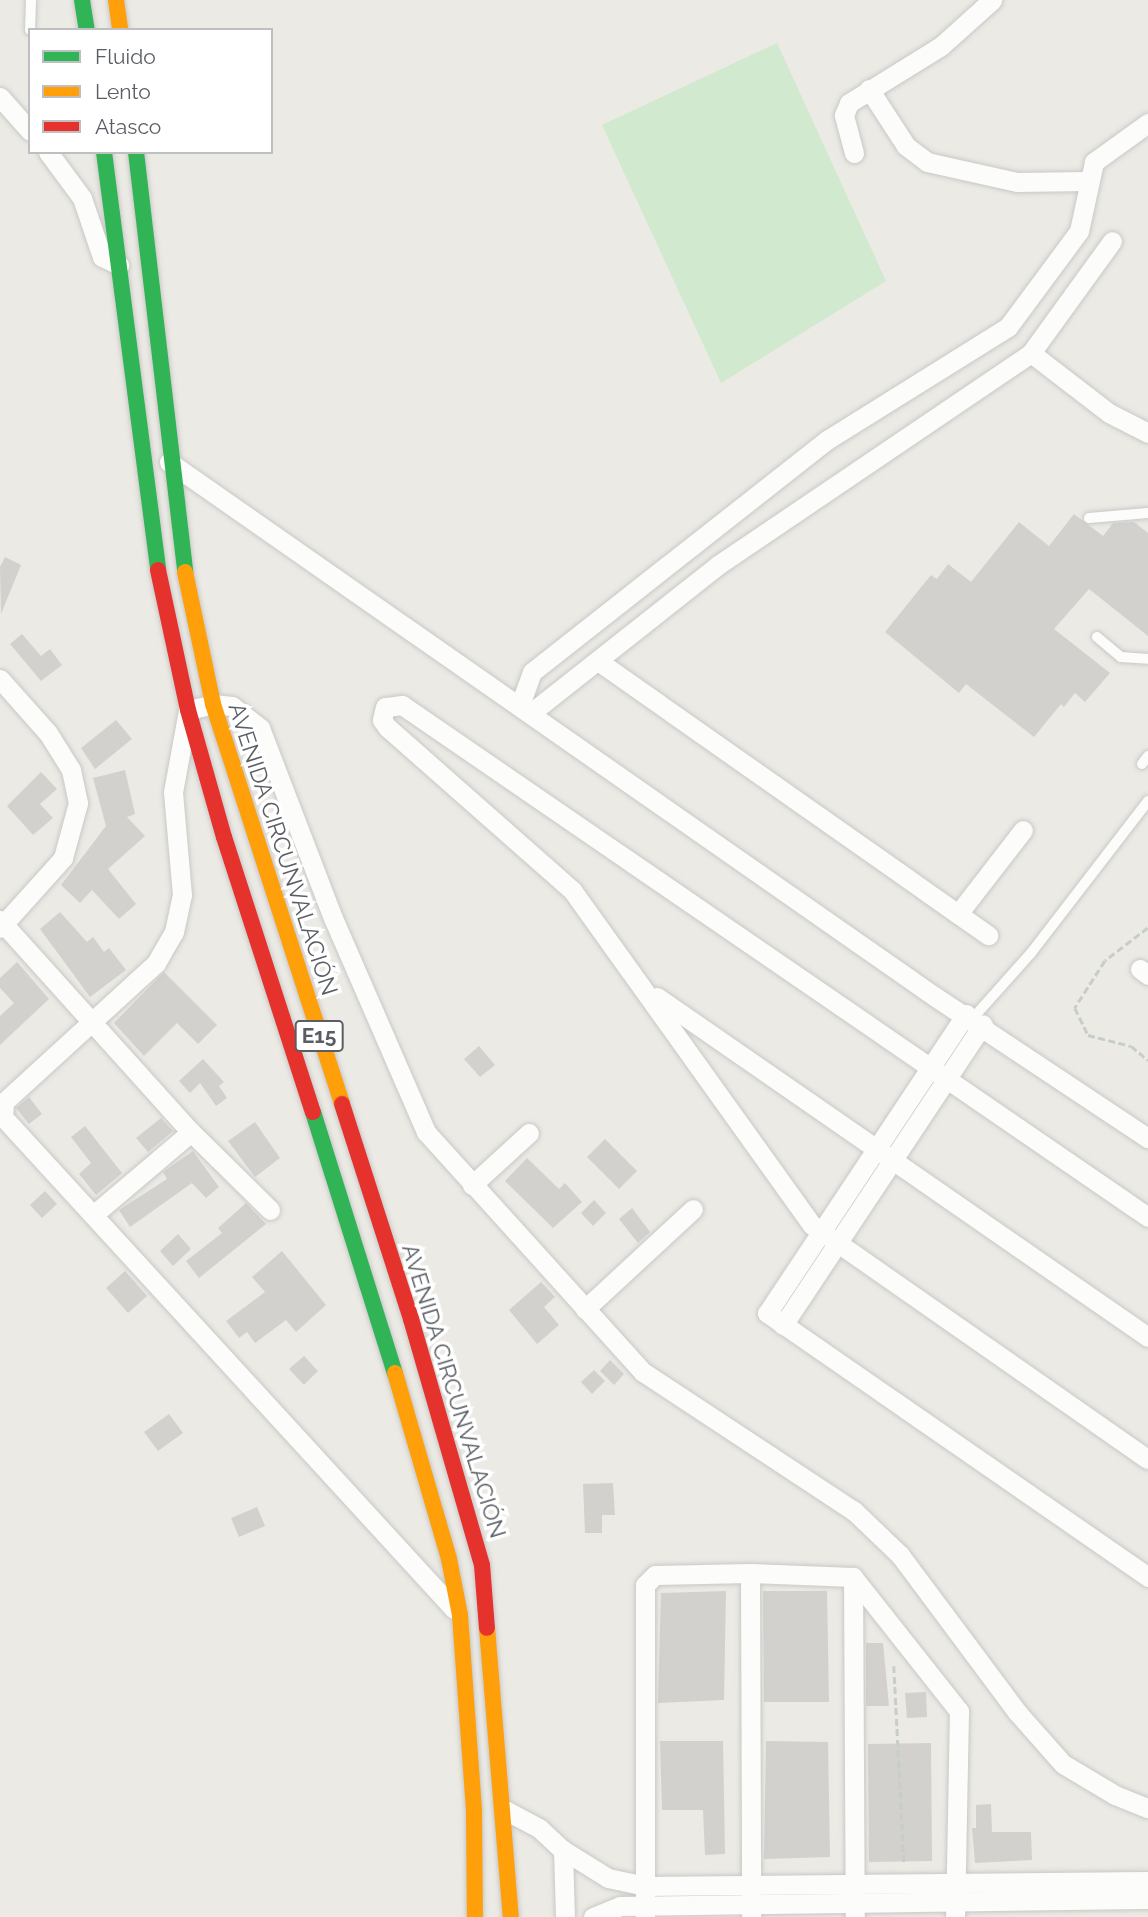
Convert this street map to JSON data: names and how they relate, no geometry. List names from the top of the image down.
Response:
{
  "streets": {
    "highway": ["AVENIDA CIRCUNVALACIÓN", "E15"]
  },
  "legend": ["Fluido", "Lento", "Atasco"]
}
